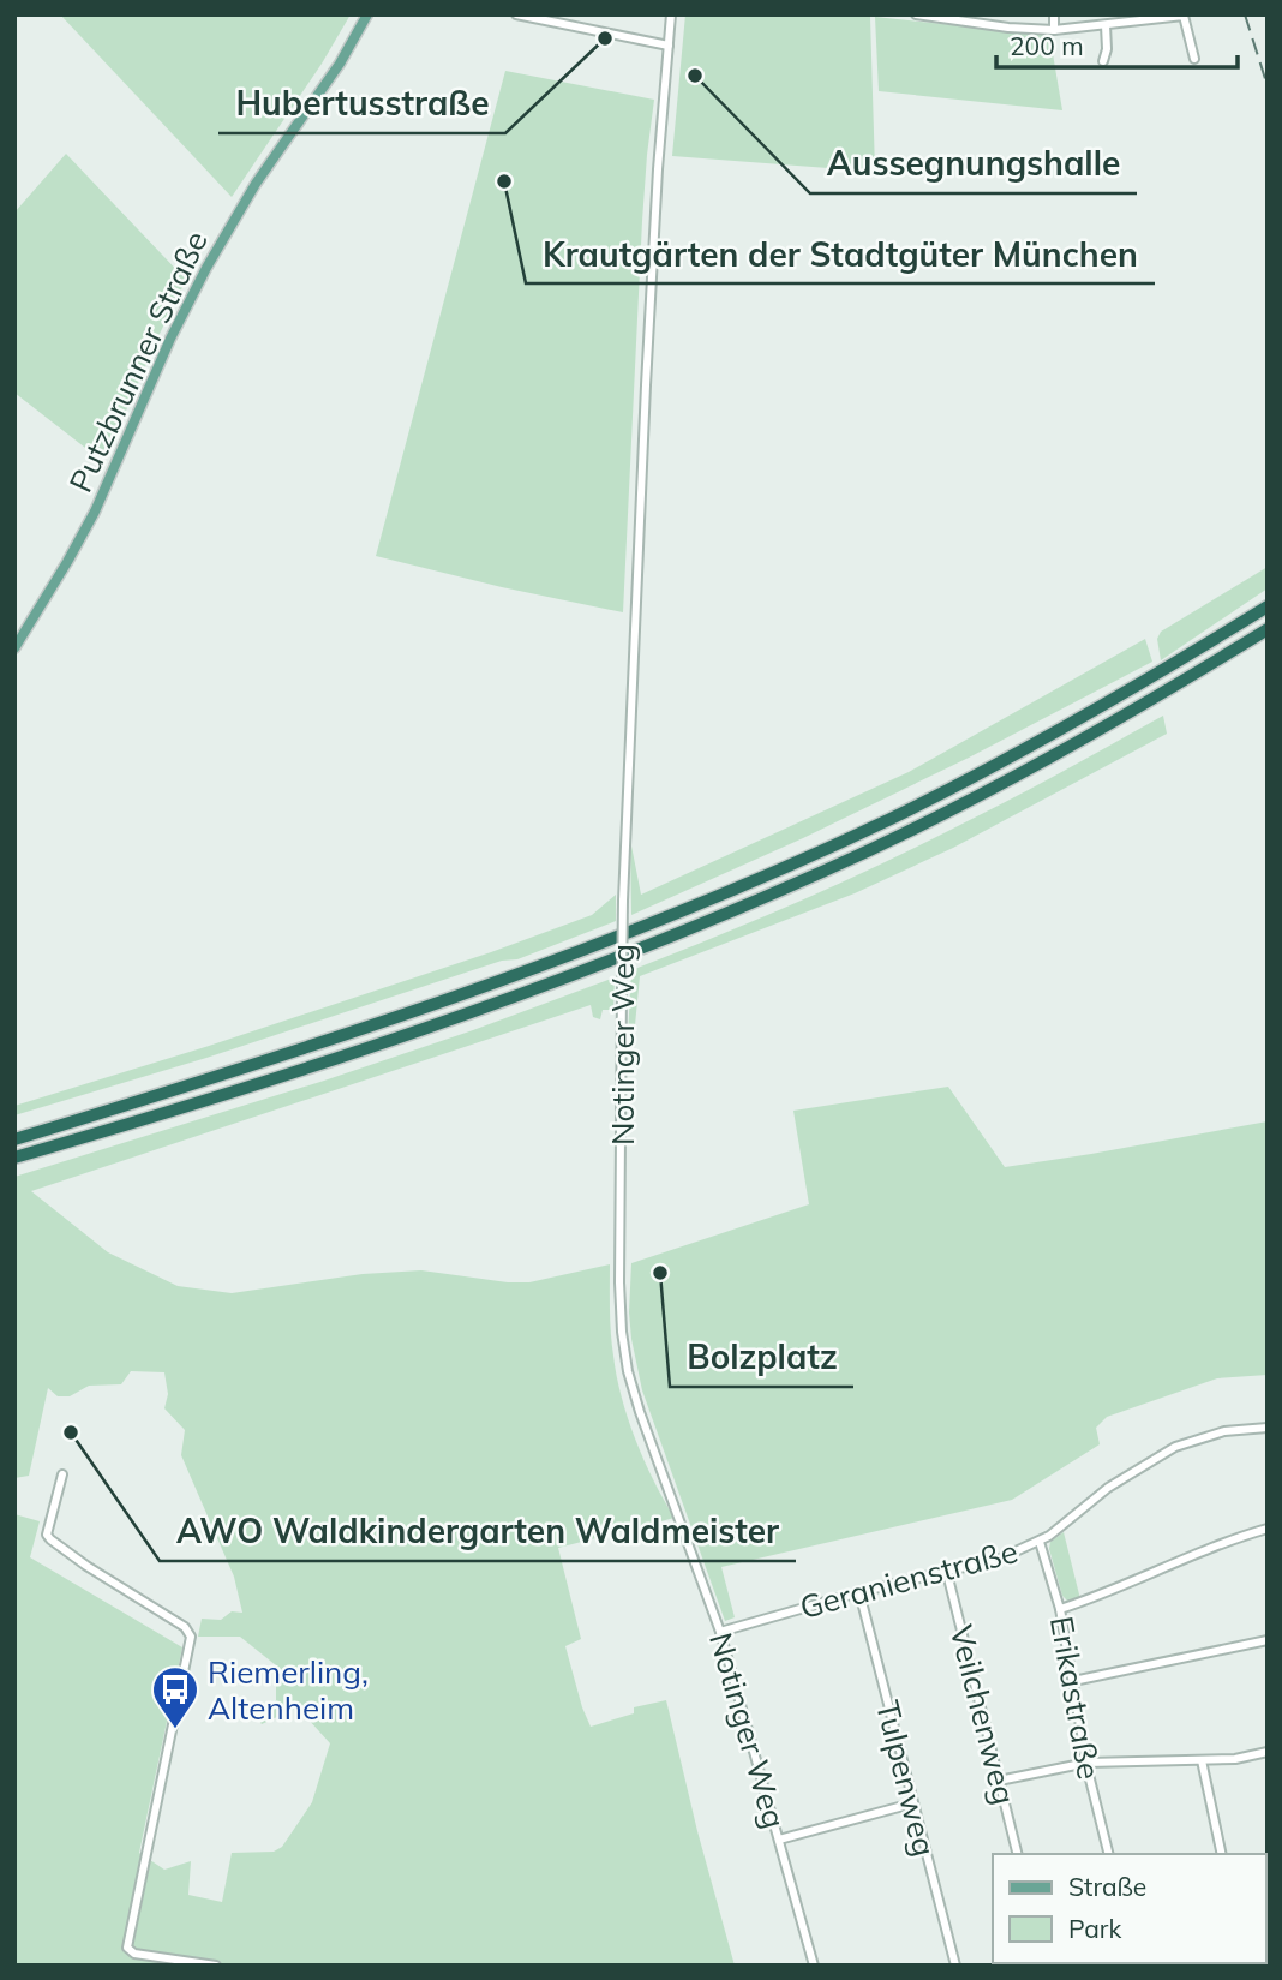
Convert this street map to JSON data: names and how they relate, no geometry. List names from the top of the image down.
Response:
{
  "streets": {
    "main road": ["Putzbrunner Straße"],
    "street": [
      "Notinger Weg",
      "Geranienstraße",
      "Erikastraße",
      "Veilchenweg",
      "Tulpenweg"
    ]
  },
  "crossings": [
    ["Notinger Weg", "Geranienstraße"],
    ["Geranienstraße", "Erikastraße"],
    ["Geranienstraße", "Veilchenweg"],
    ["Geranienstraße", "Tulpenweg"]
  ],
  "places": {
    "other": [
      "Hubertusstraße",
      "Aussegnungshalle",
      "Krautgärten der Stadtgüter München",
      "Bolzplatz",
      "AWO Waldkindergarten Waldmeister"
    ],
    "bus stop": ["Riemerling, Altenheim"]
  },
  "legend": ["Straße", "Park"],
  "scale_bar": "200 m"
}
